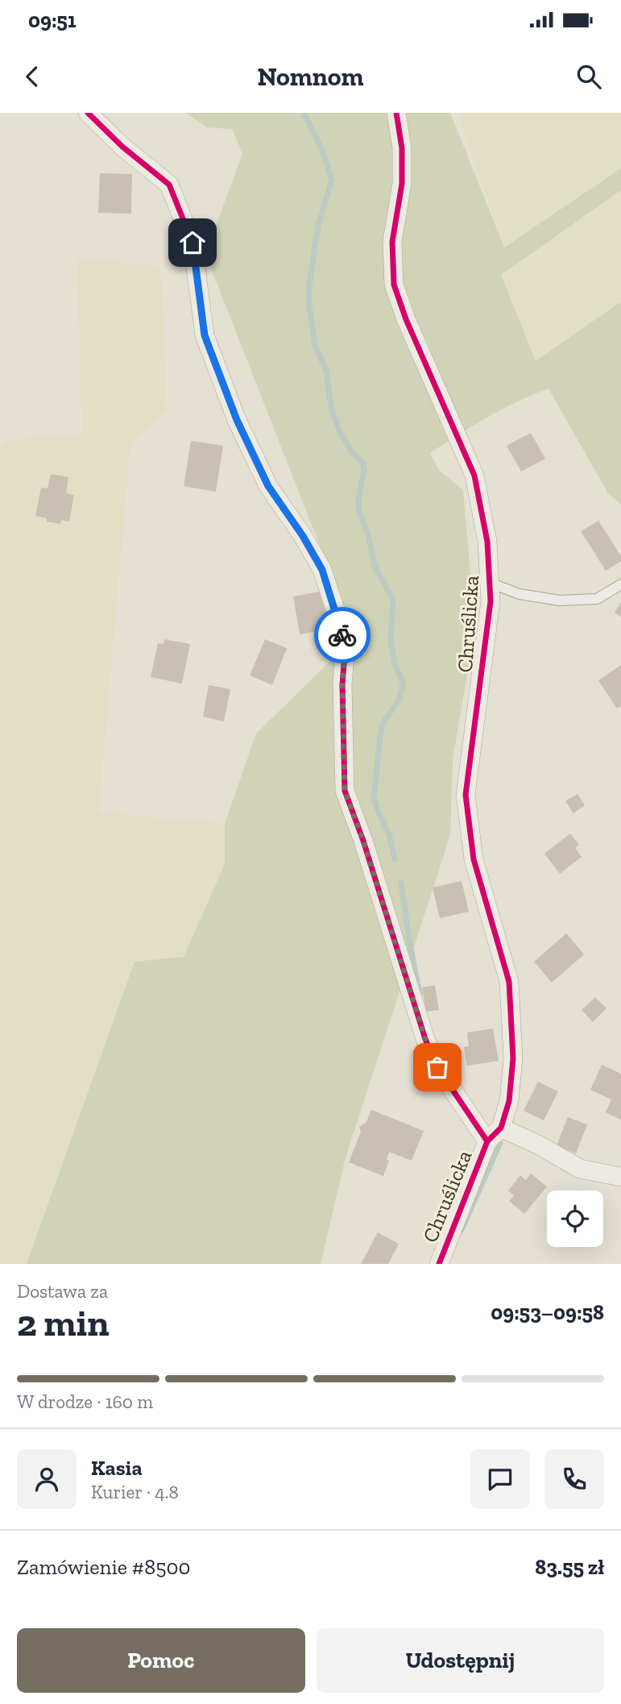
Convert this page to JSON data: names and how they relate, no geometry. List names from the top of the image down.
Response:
{
  "streets": {
    "street": ["Chruślicka"]
  },
  "page": {
    "status": "09:51",
    "header": "Nomnom",
    "heading": ["2 min", "Dostawa za", "09:53–09:58"],
    "panel": [
      "Kasia",
      "Kurier · 4.8",
      "Zamówienie #8500",
      "83.55 zł"
    ],
    "bar": "W drodze · 160 m",
    "buttons": ["Pomoc", "Udostępnij"]
  }
}
